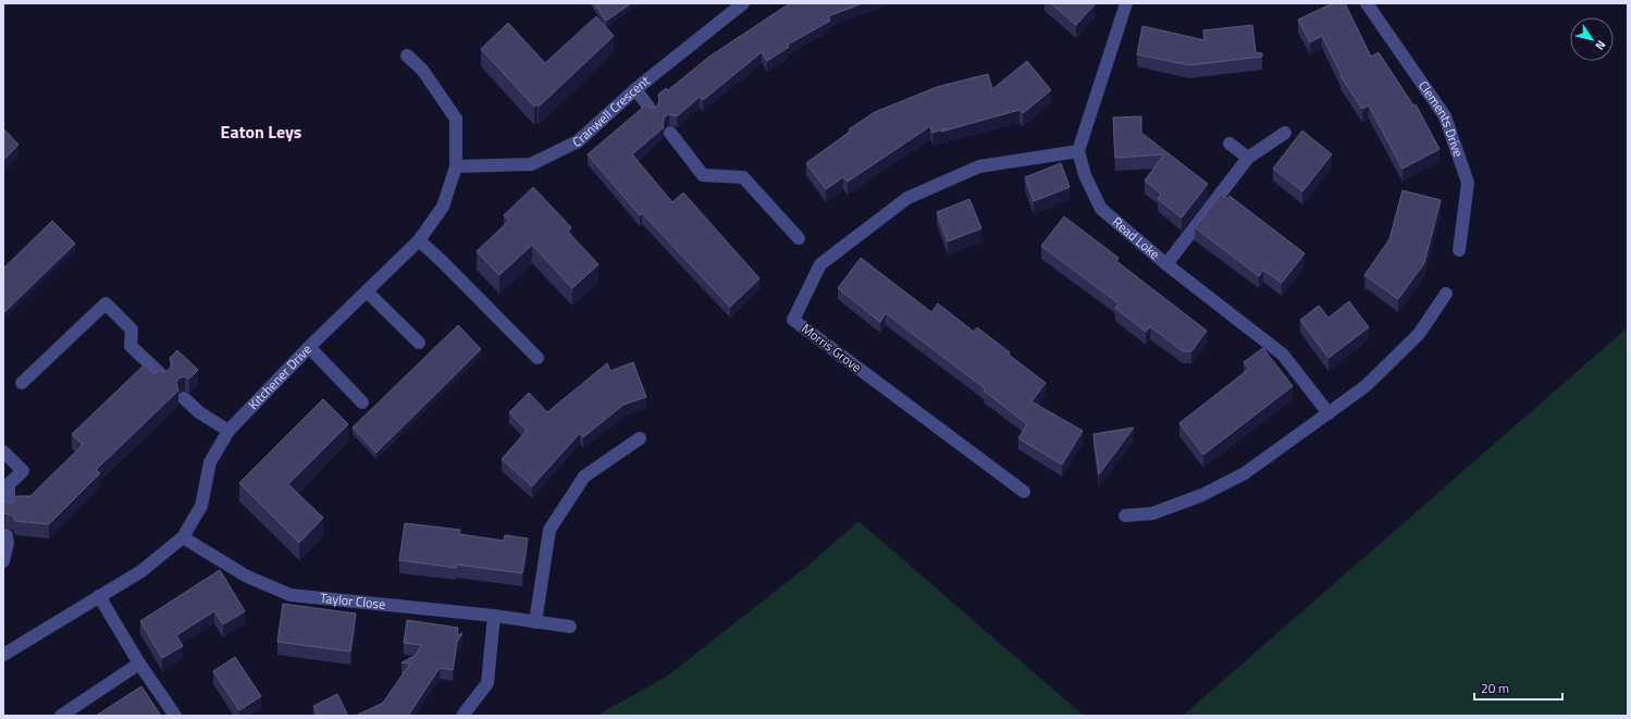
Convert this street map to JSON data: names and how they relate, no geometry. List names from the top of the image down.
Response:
{
  "streets": {
    "street": [
      "Cranwell Crescent",
      "Clements Drive",
      "Read Loke",
      "Morris Grove",
      "Kitchener Drive",
      "Taylor Close"
    ]
  },
  "crossings": [
    ["Cranwell Crescent", "Kitchener Drive"],
    ["Read Loke", "Morris Grove"],
    ["Kitchener Drive", "Taylor Close"]
  ],
  "districts": ["Eaton Leys"],
  "scale_bar": "20 m",
  "north": "bottom right"
}
